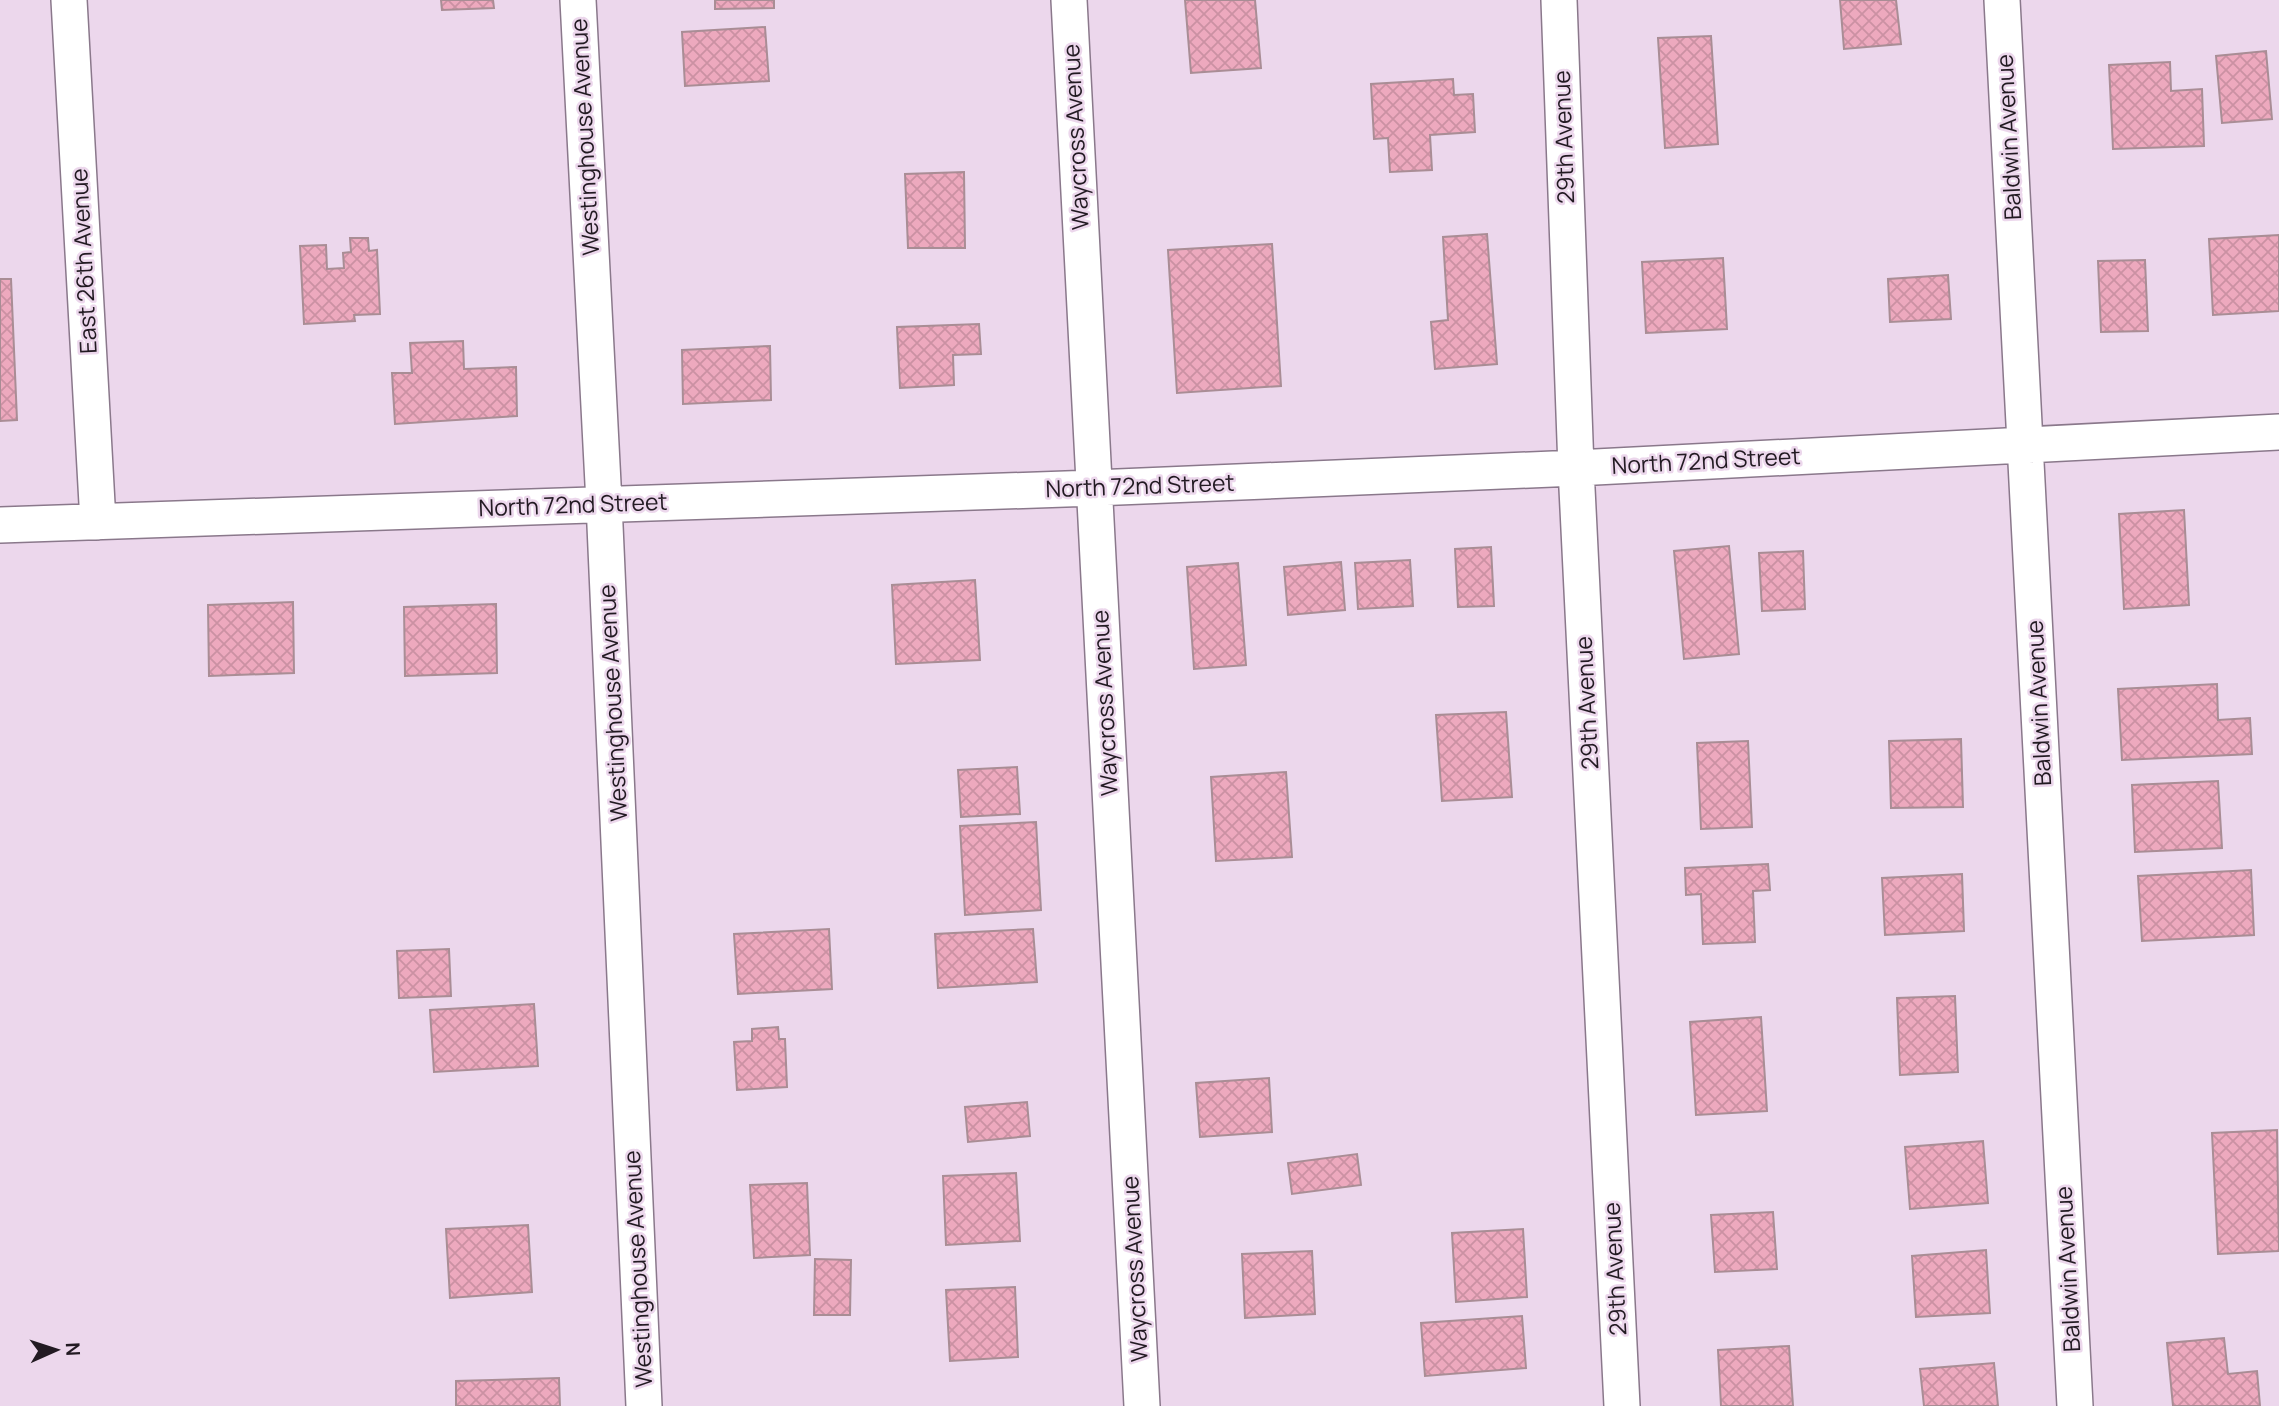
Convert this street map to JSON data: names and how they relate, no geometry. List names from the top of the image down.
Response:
{
  "streets": {
    "street": [
      "Westinghouse Avenue",
      "Waycross Avenue",
      "29th Avenue",
      "Baldwin Avenue",
      "East 26th Avenue",
      "North 72nd Street"
    ]
  },
  "crossings": [
    ["Westinghouse Avenue", "North 72nd Street"],
    ["Waycross Avenue", "North 72nd Street"],
    ["29th Avenue", "North 72nd Street"],
    ["Baldwin Avenue", "North 72nd Street"],
    ["East 26th Avenue", "North 72nd Street"]
  ],
  "north": "right"
}
